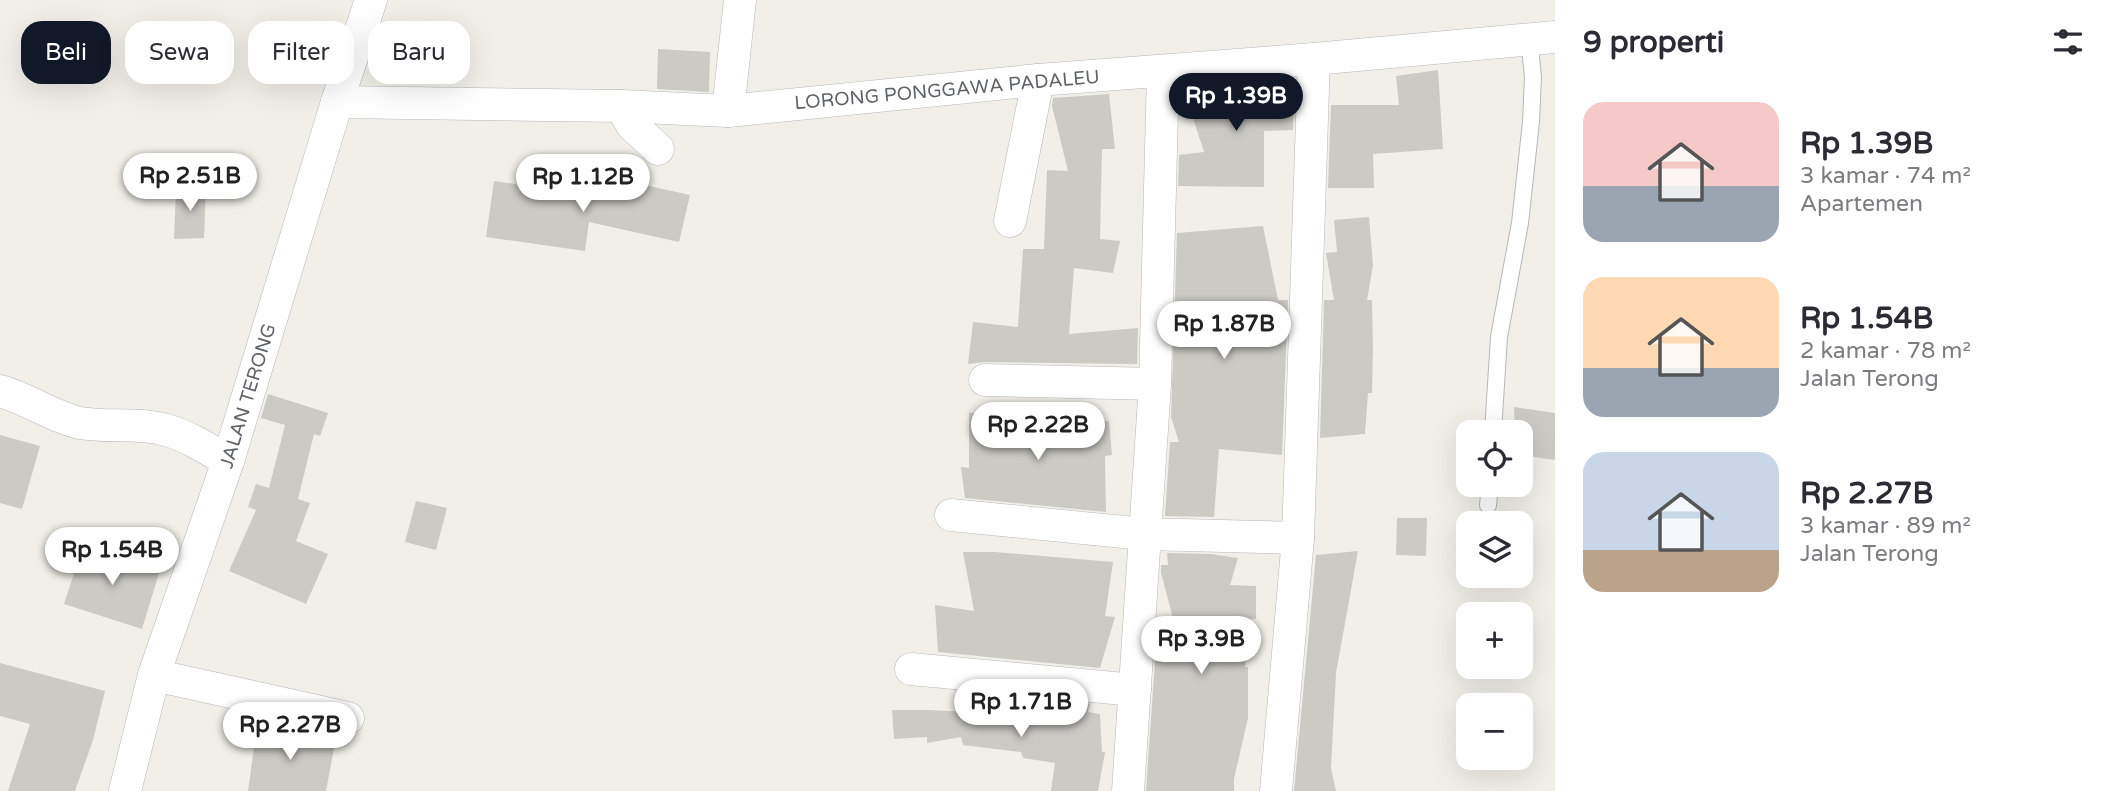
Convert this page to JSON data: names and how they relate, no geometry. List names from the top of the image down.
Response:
{
  "streets": {
    "street": ["LORONG PONGGAWA PADALEU", "JALAN TERONG"]
  },
  "crossings": [
    ["LORONG PONGGAWA PADALEU", "JALAN TERONG"]
  ],
  "page": {
    "heading": "9 properti",
    "chip": [
      "Beli",
      "Sewa",
      "Filter",
      "Baru"
    ],
    "price": [
      "Rp 1.39B",
      "Rp 2.51B",
      "Rp 1.12B",
      "Rp 1.87B",
      "Rp 2.22B",
      "Rp 1.54B",
      "Rp 3.9B",
      "Rp 1.71B",
      "Rp 2.27B"
    ],
    "list": [
      {
        "name": "Rp 1.39B",
        "note": "3 kamar · 74 m² · Apartemen"
      },
      {
        "name": "Rp 1.54B",
        "note": "2 kamar · 78 m² · Jalan Terong"
      },
      {
        "name": "Rp 2.27B",
        "note": "3 kamar · 89 m² · Jalan Terong"
      }
    ],
    "map_buttons": ["+", "−"]
  }
}
